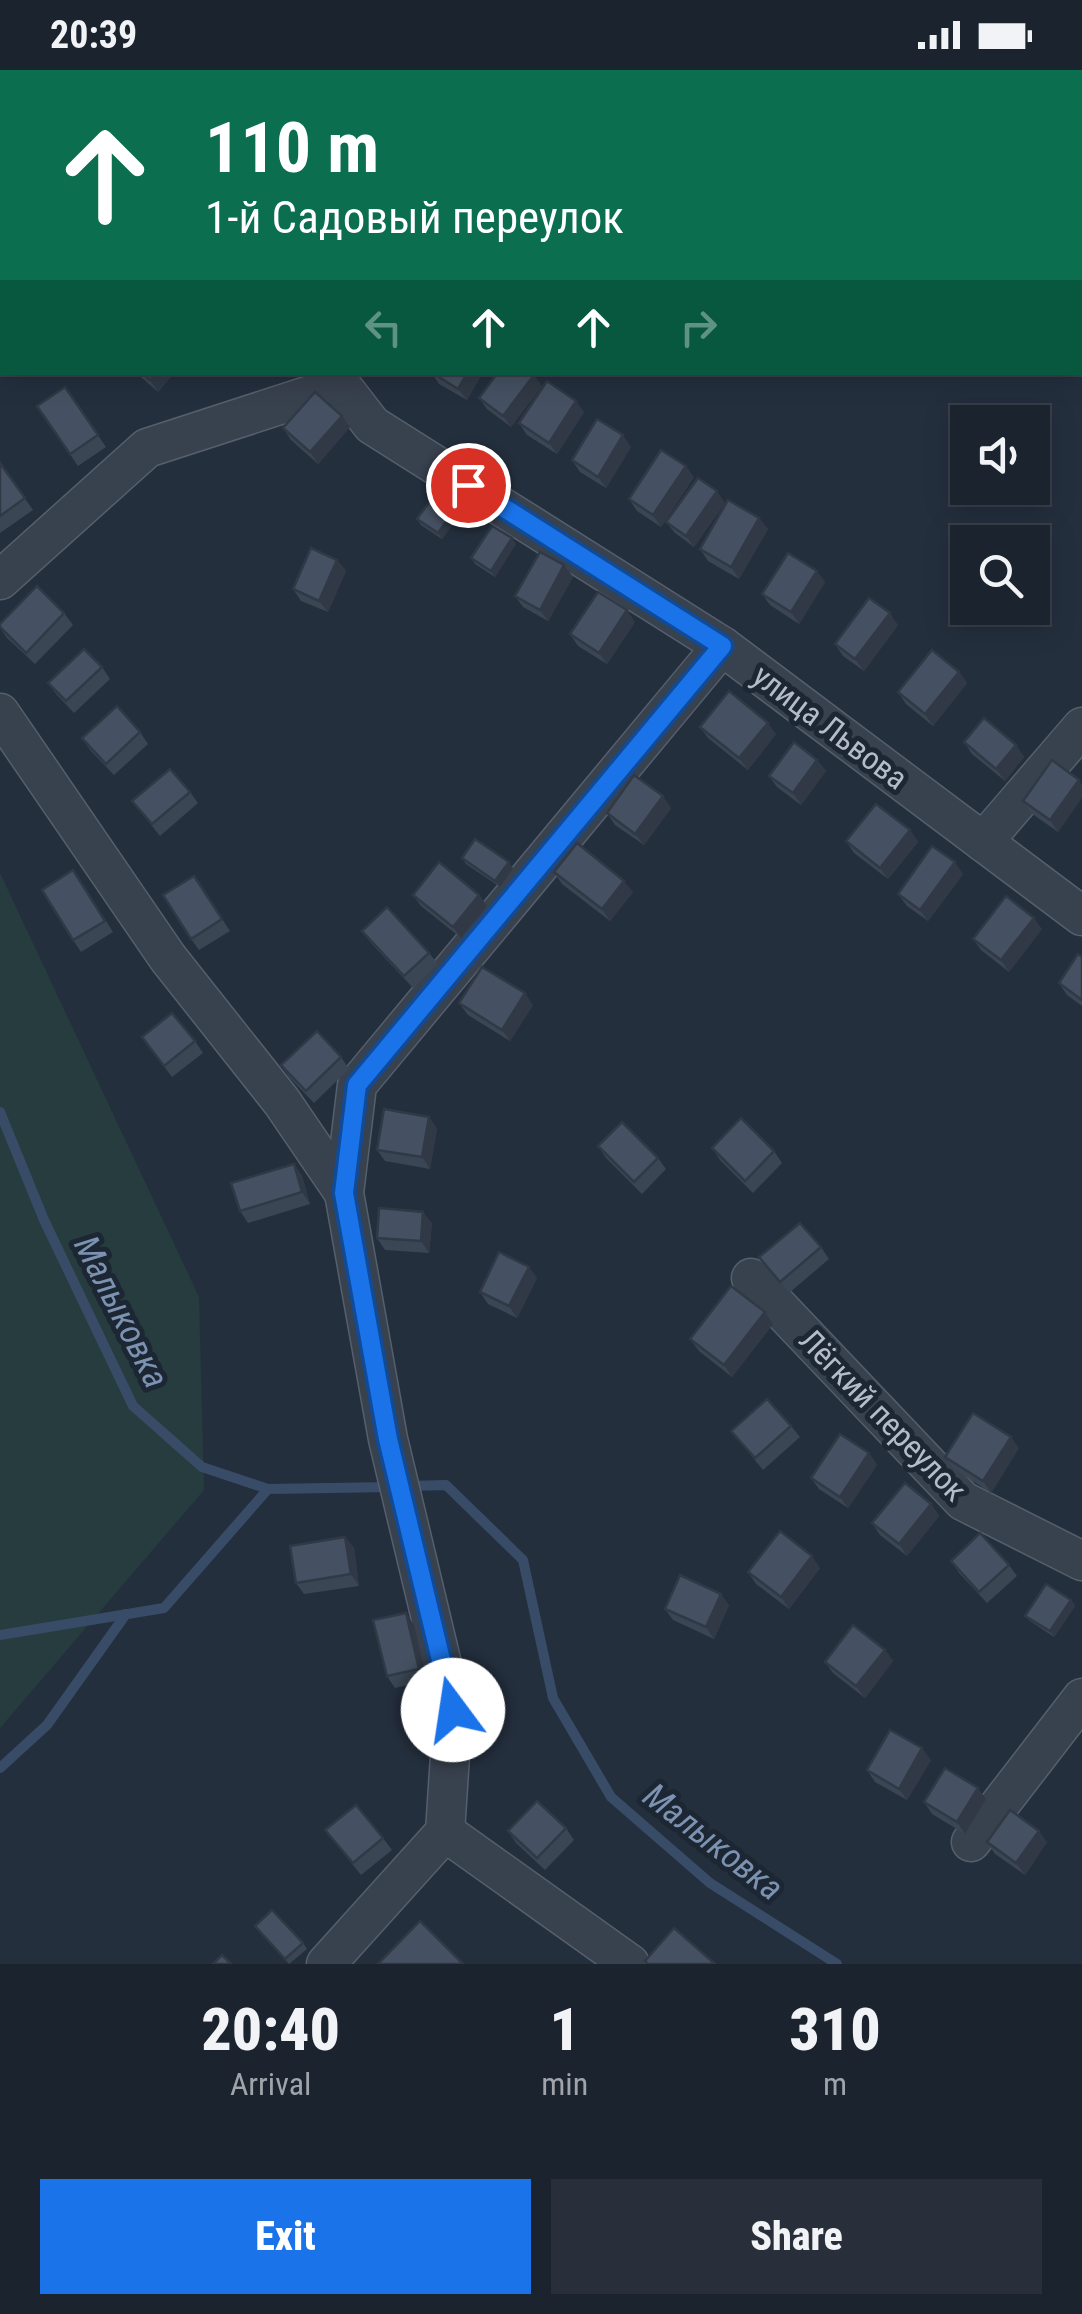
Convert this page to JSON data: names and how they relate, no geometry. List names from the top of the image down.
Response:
{
  "streets": {
    "street": ["улица Львова", "Лёгкий переулок"]
  },
  "water": ["Малыковка"],
  "page": {
    "status": "20:39",
    "turn": ["110 m", "1-й Садовый переулок"],
    "eta": [
      "20:40",
      "Arrival",
      "1",
      "min",
      "310",
      "m"
    ],
    "buttons": ["Exit", "Share"]
  }
}
